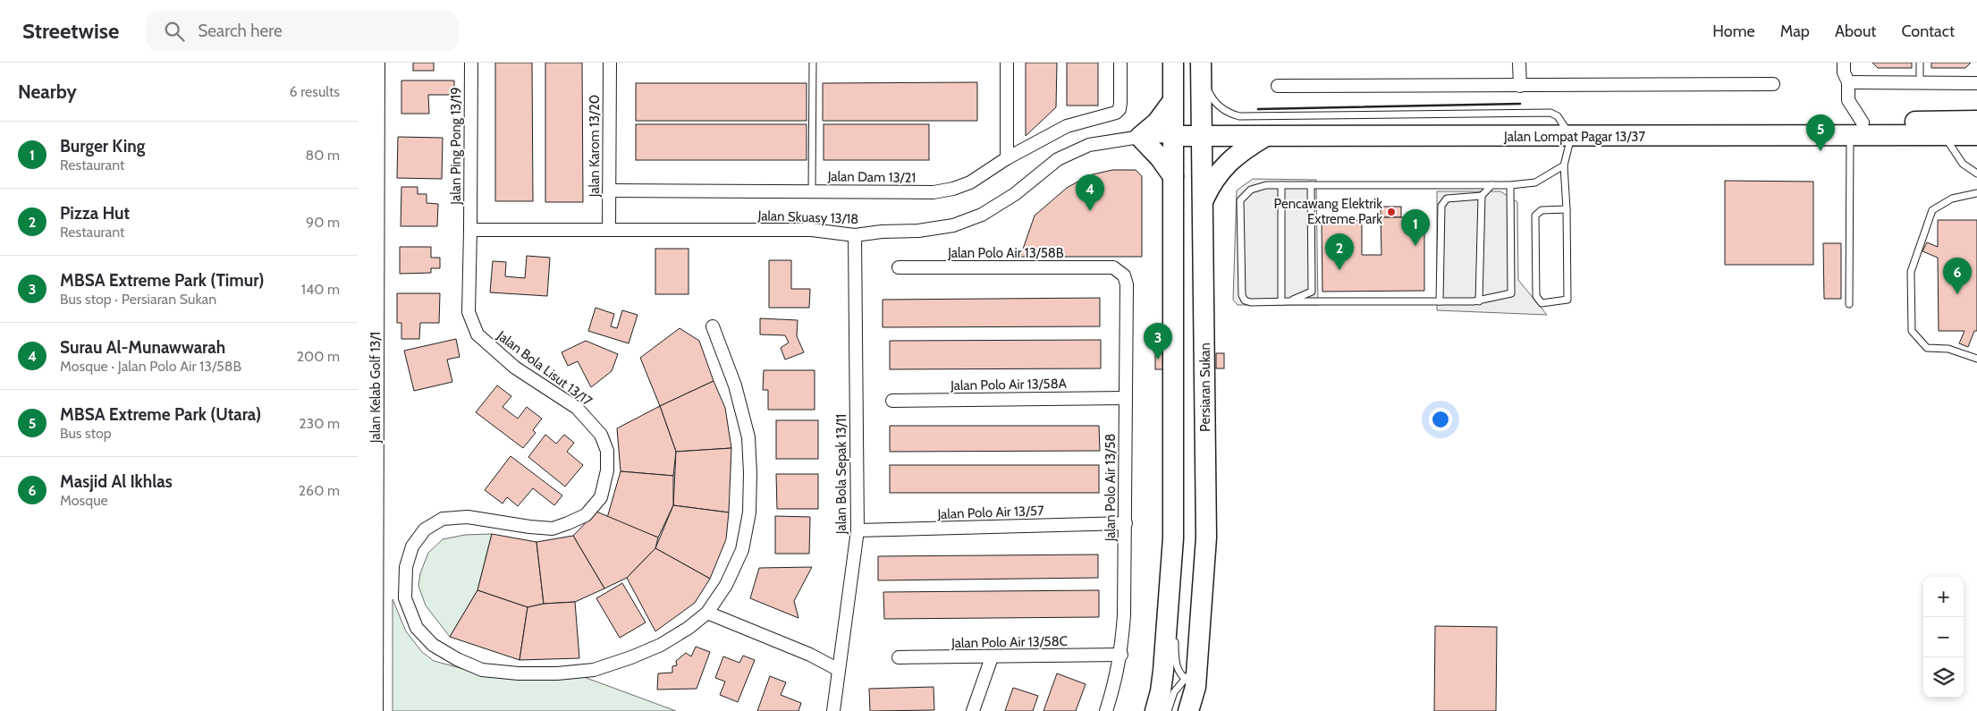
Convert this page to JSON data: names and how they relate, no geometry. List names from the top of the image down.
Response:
{
  "streets": {
    "main road": ["Jalan Lompat Pagar 13/37", "Persiaran Sukan"],
    "street": [
      "Jalan Ping Pong 13/19",
      "Jalan Karom 13/20",
      "Jalan Dam 13/21",
      "Jalan Skuasy 13/18",
      "Jalan Polo Air 13/58B",
      "Jalan Bola Lisut 13/17",
      "Jalan Polo Air 13/58A",
      "Jalan Kelab Golf 13/1",
      "Jalan Bola Sepak 13/11",
      "Jalan Polo Air 13/58",
      "Jalan Polo Air 13/57",
      "Jalan Polo Air 13/58C"
    ]
  },
  "crossings": [
    ["Jalan Lompat Pagar 13/37", "Jalan Skuasy 13/18"],
    ["Jalan Lompat Pagar 13/37", "Persiaran Sukan"],
    ["Jalan Ping Pong 13/19", "Jalan Skuasy 13/18"],
    ["Jalan Ping Pong 13/19", "Jalan Bola Lisut 13/17"],
    ["Jalan Karom 13/20", "Jalan Dam 13/21"],
    ["Jalan Karom 13/20", "Jalan Skuasy 13/18"],
    ["Jalan Skuasy 13/18", "Jalan Bola Lisut 13/17"],
    ["Jalan Skuasy 13/18", "Jalan Bola Sepak 13/11"],
    ["Jalan Polo Air 13/58B", "Jalan Polo Air 13/58"],
    ["Jalan Polo Air 13/58A", "Jalan Polo Air 13/58"],
    ["Jalan Bola Sepak 13/11", "Jalan Polo Air 13/57"],
    ["Jalan Polo Air 13/58", "Jalan Polo Air 13/57"],
    ["Jalan Polo Air 13/58", "Jalan Polo Air 13/58C"]
  ],
  "places": ["Pencawang Elektrik Extreme Park"],
  "page": {
    "header": "Streetwise",
    "search": "Search here",
    "nav": [
      "Home",
      "Map",
      "About",
      "Contact"
    ],
    "heading": ["Nearby", "6 results"],
    "pins": [
      "5",
      "4",
      "1",
      "2",
      "6",
      "3"
    ],
    "list": [
      {
        "mark": "1",
        "name": "Burger King",
        "note": "Restaurant",
        "value": "80 m"
      },
      {
        "mark": "2",
        "name": "Pizza Hut",
        "note": "Restaurant",
        "value": "90 m"
      },
      {
        "mark": "3",
        "name": "MBSA Extreme Park (Timur)",
        "note": "Bus stop · Persiaran Sukan",
        "value": "140 m"
      },
      {
        "mark": "4",
        "name": "Surau Al-Munawwarah",
        "note": "Mosque · Jalan Polo Air 13/58B",
        "value": "200 m"
      },
      {
        "mark": "5",
        "name": "MBSA Extreme Park (Utara)",
        "note": "Bus stop",
        "value": "230 m"
      },
      {
        "mark": "6",
        "name": "Masjid Al Ikhlas",
        "note": "Mosque",
        "value": "260 m"
      }
    ],
    "map_buttons": ["+", "−"]
  }
}
